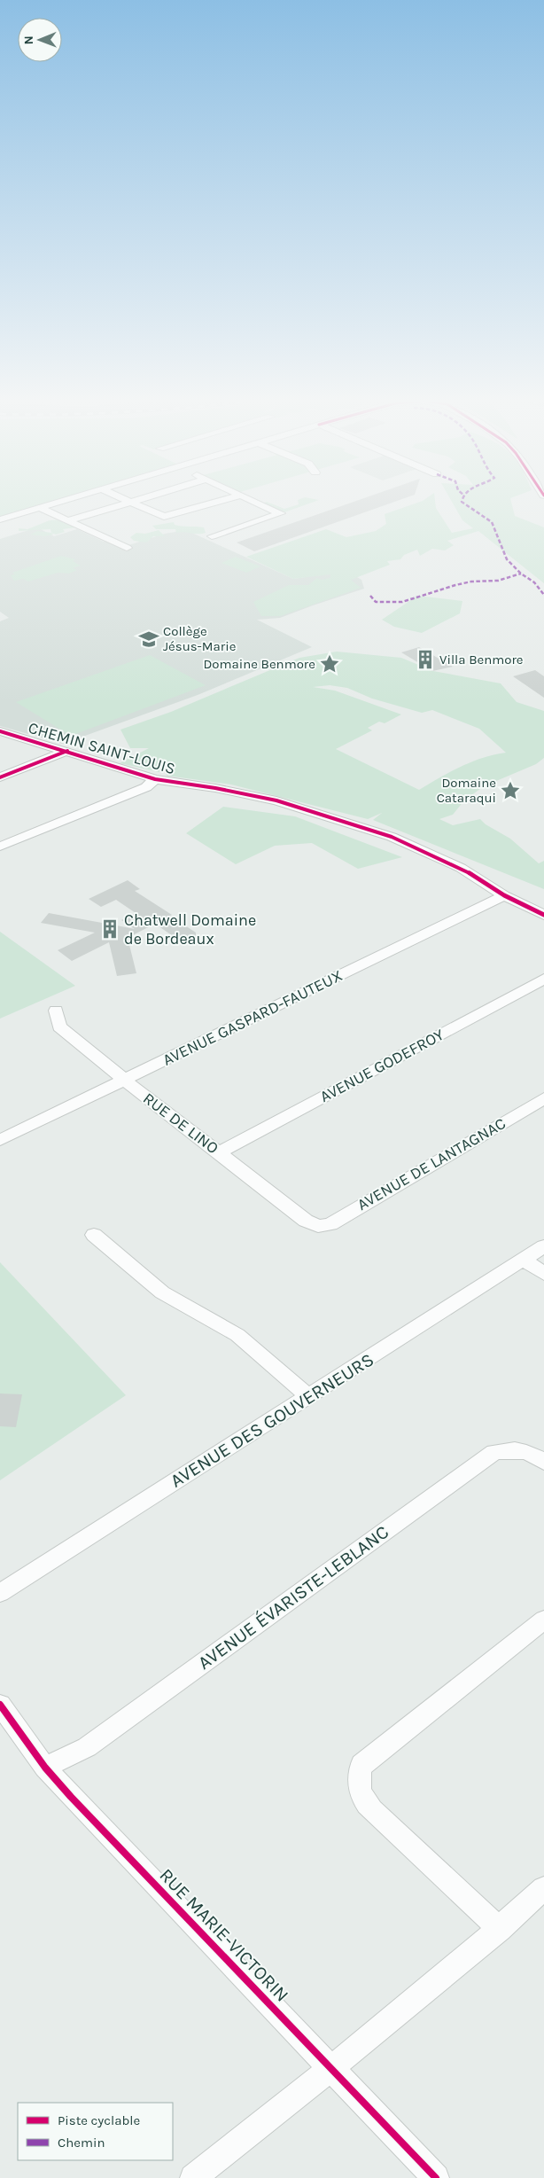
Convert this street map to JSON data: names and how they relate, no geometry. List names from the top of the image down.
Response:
{
  "streets": {
    "street": [
      "CHEMIN SAINT-LOUIS",
      "AVENUE GASPARD-FAUTEUX",
      "AVENUE GODEFROY",
      "RUE DE LINO",
      "AVENUE DE LANTAGNAC",
      "AVENUE DES GOUVERNEURS",
      "AVENUE ÉVARISTE-LEBLANC",
      "RUE MARIE-VICTORIN"
    ]
  },
  "crossings": [
    ["CHEMIN SAINT-LOUIS", "AVENUE GASPARD-FAUTEUX"],
    ["AVENUE GASPARD-FAUTEUX", "RUE DE LINO"],
    ["AVENUE GODEFROY", "RUE DE LINO"],
    ["RUE DE LINO", "AVENUE DE LANTAGNAC"],
    ["AVENUE ÉVARISTE-LEBLANC", "RUE MARIE-VICTORIN"]
  ],
  "places": {
    "school or university": ["Collège Jésus-Marie"],
    "building": ["Villa Benmore", "Chatwell Domaine de Bordeaux"],
    "place": ["Domaine Benmore", "Domaine Cataraqui"]
  },
  "legend": ["Piste cyclable", "Chemin"],
  "north": "left"
}
